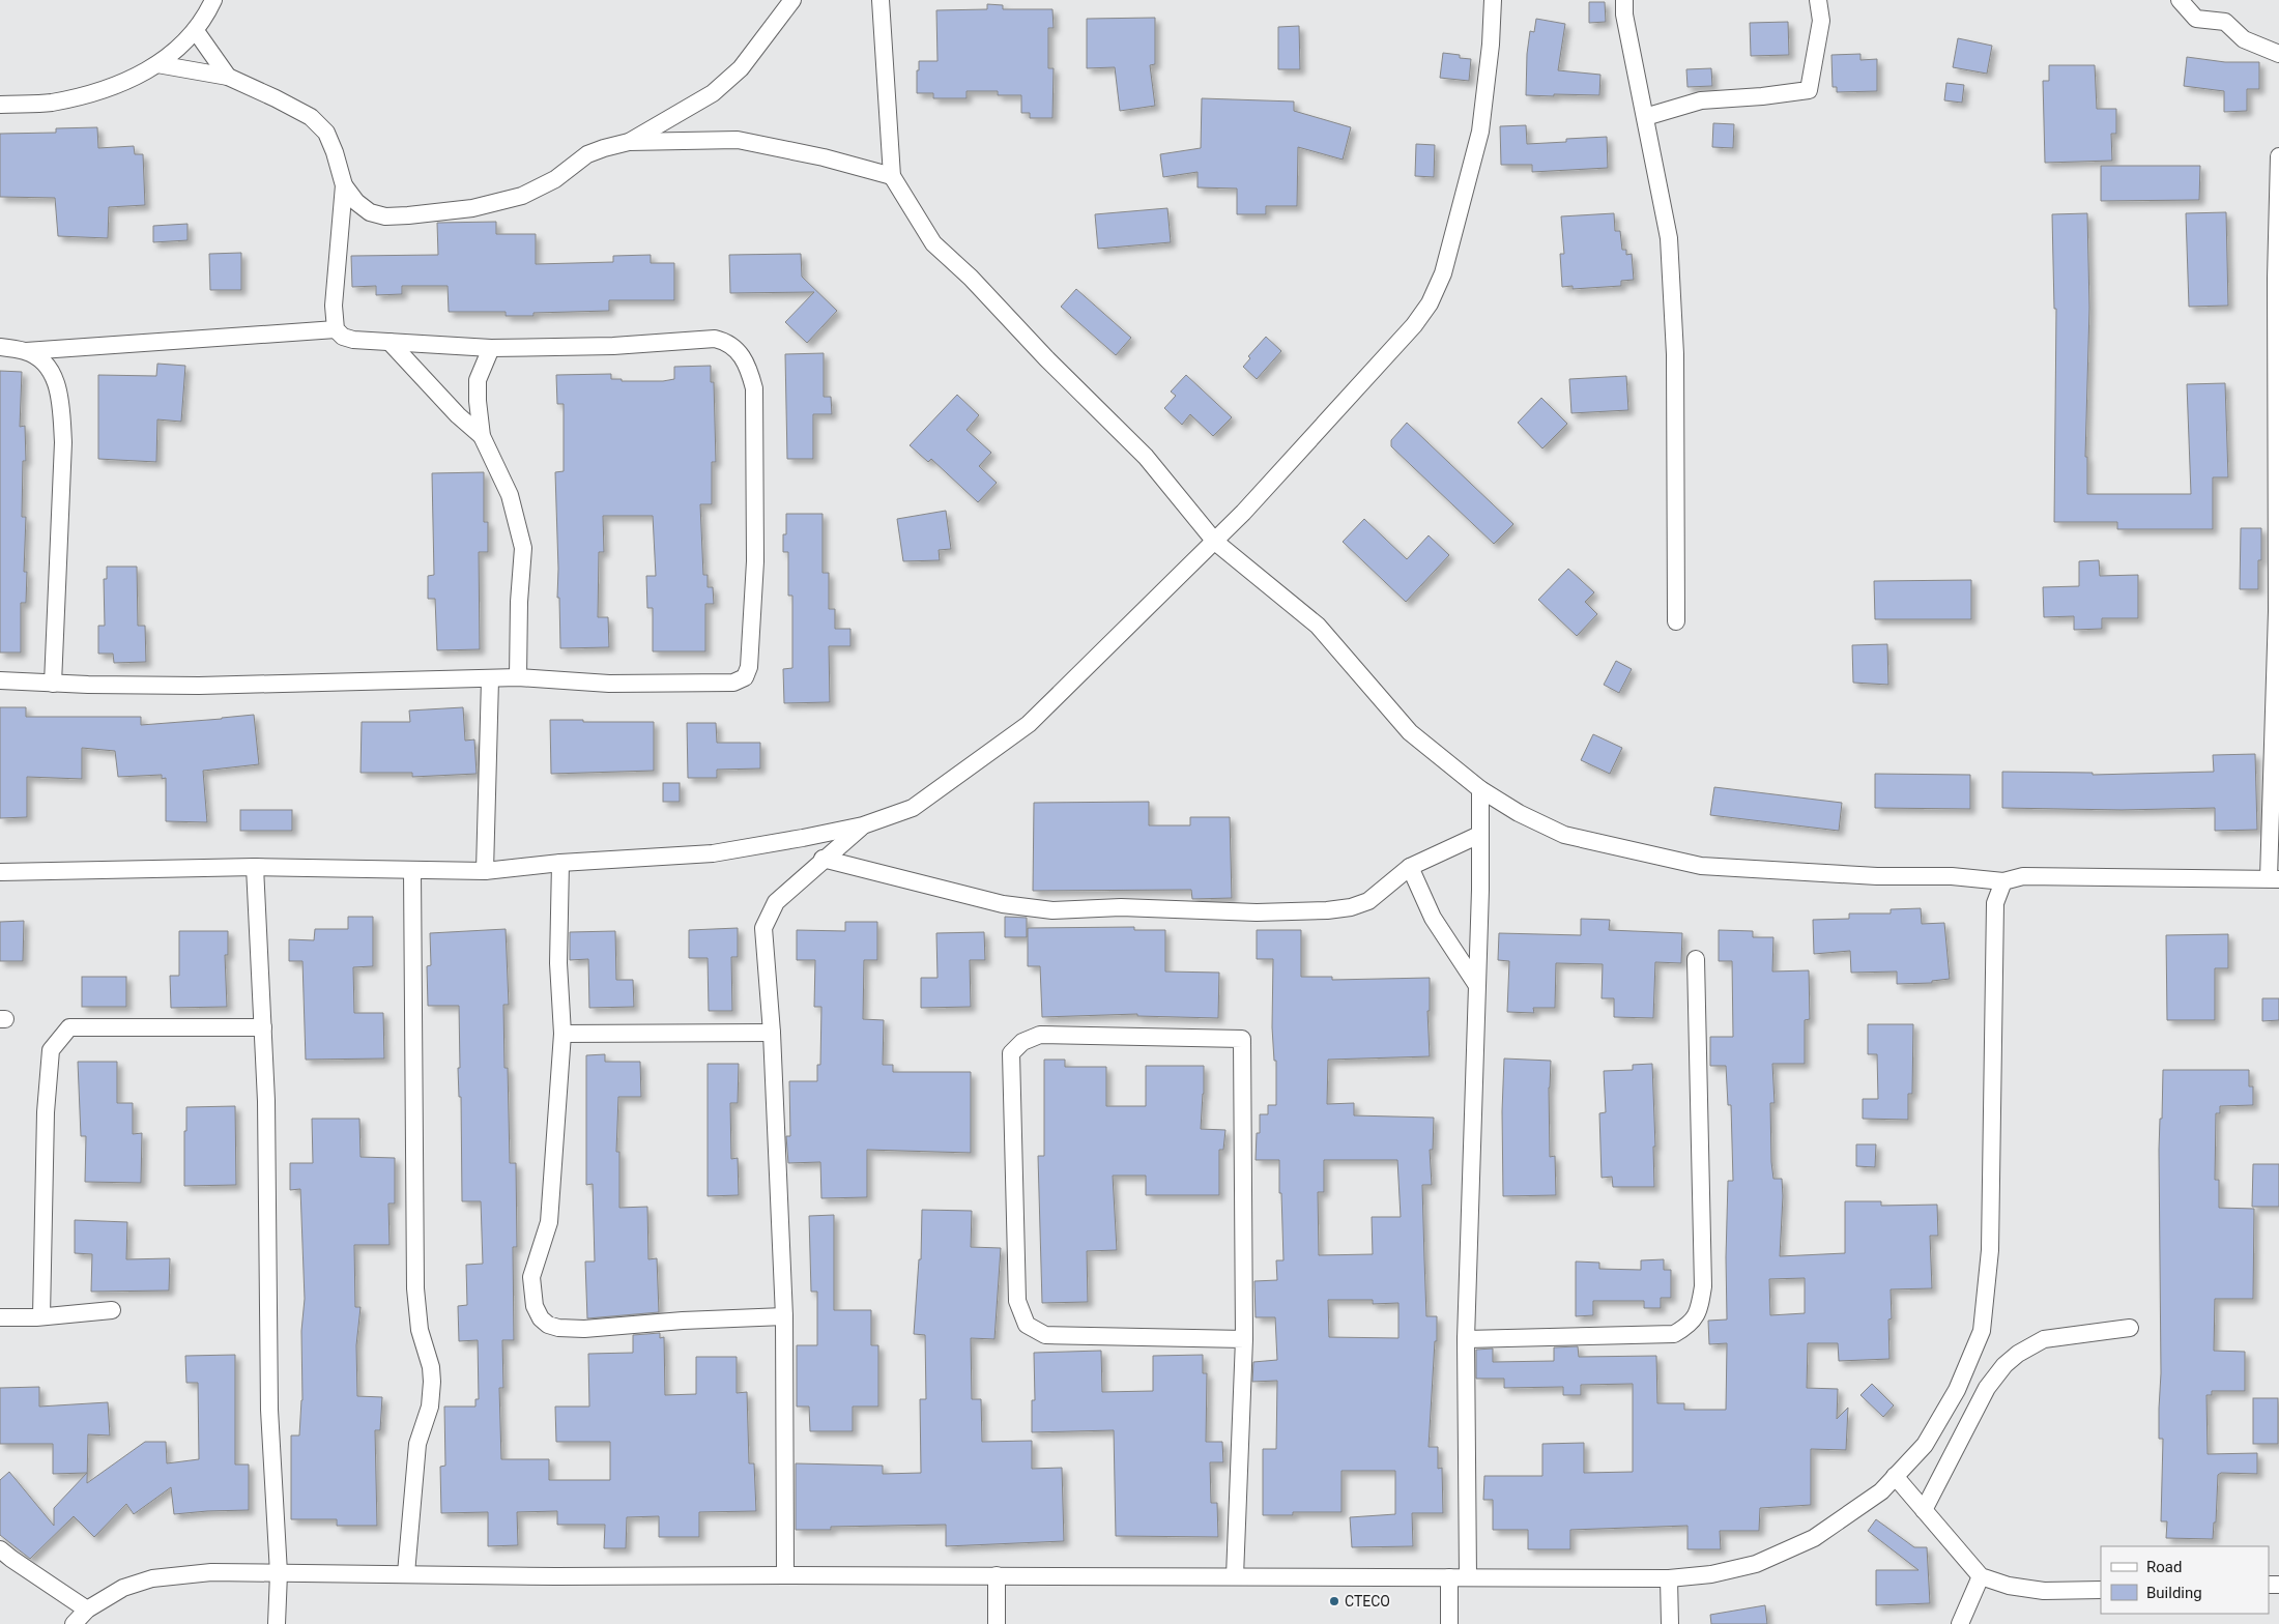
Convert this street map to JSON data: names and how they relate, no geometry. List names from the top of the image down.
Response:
{
  "places": ["CTECO"],
  "legend": ["Road", "Building"]
}
